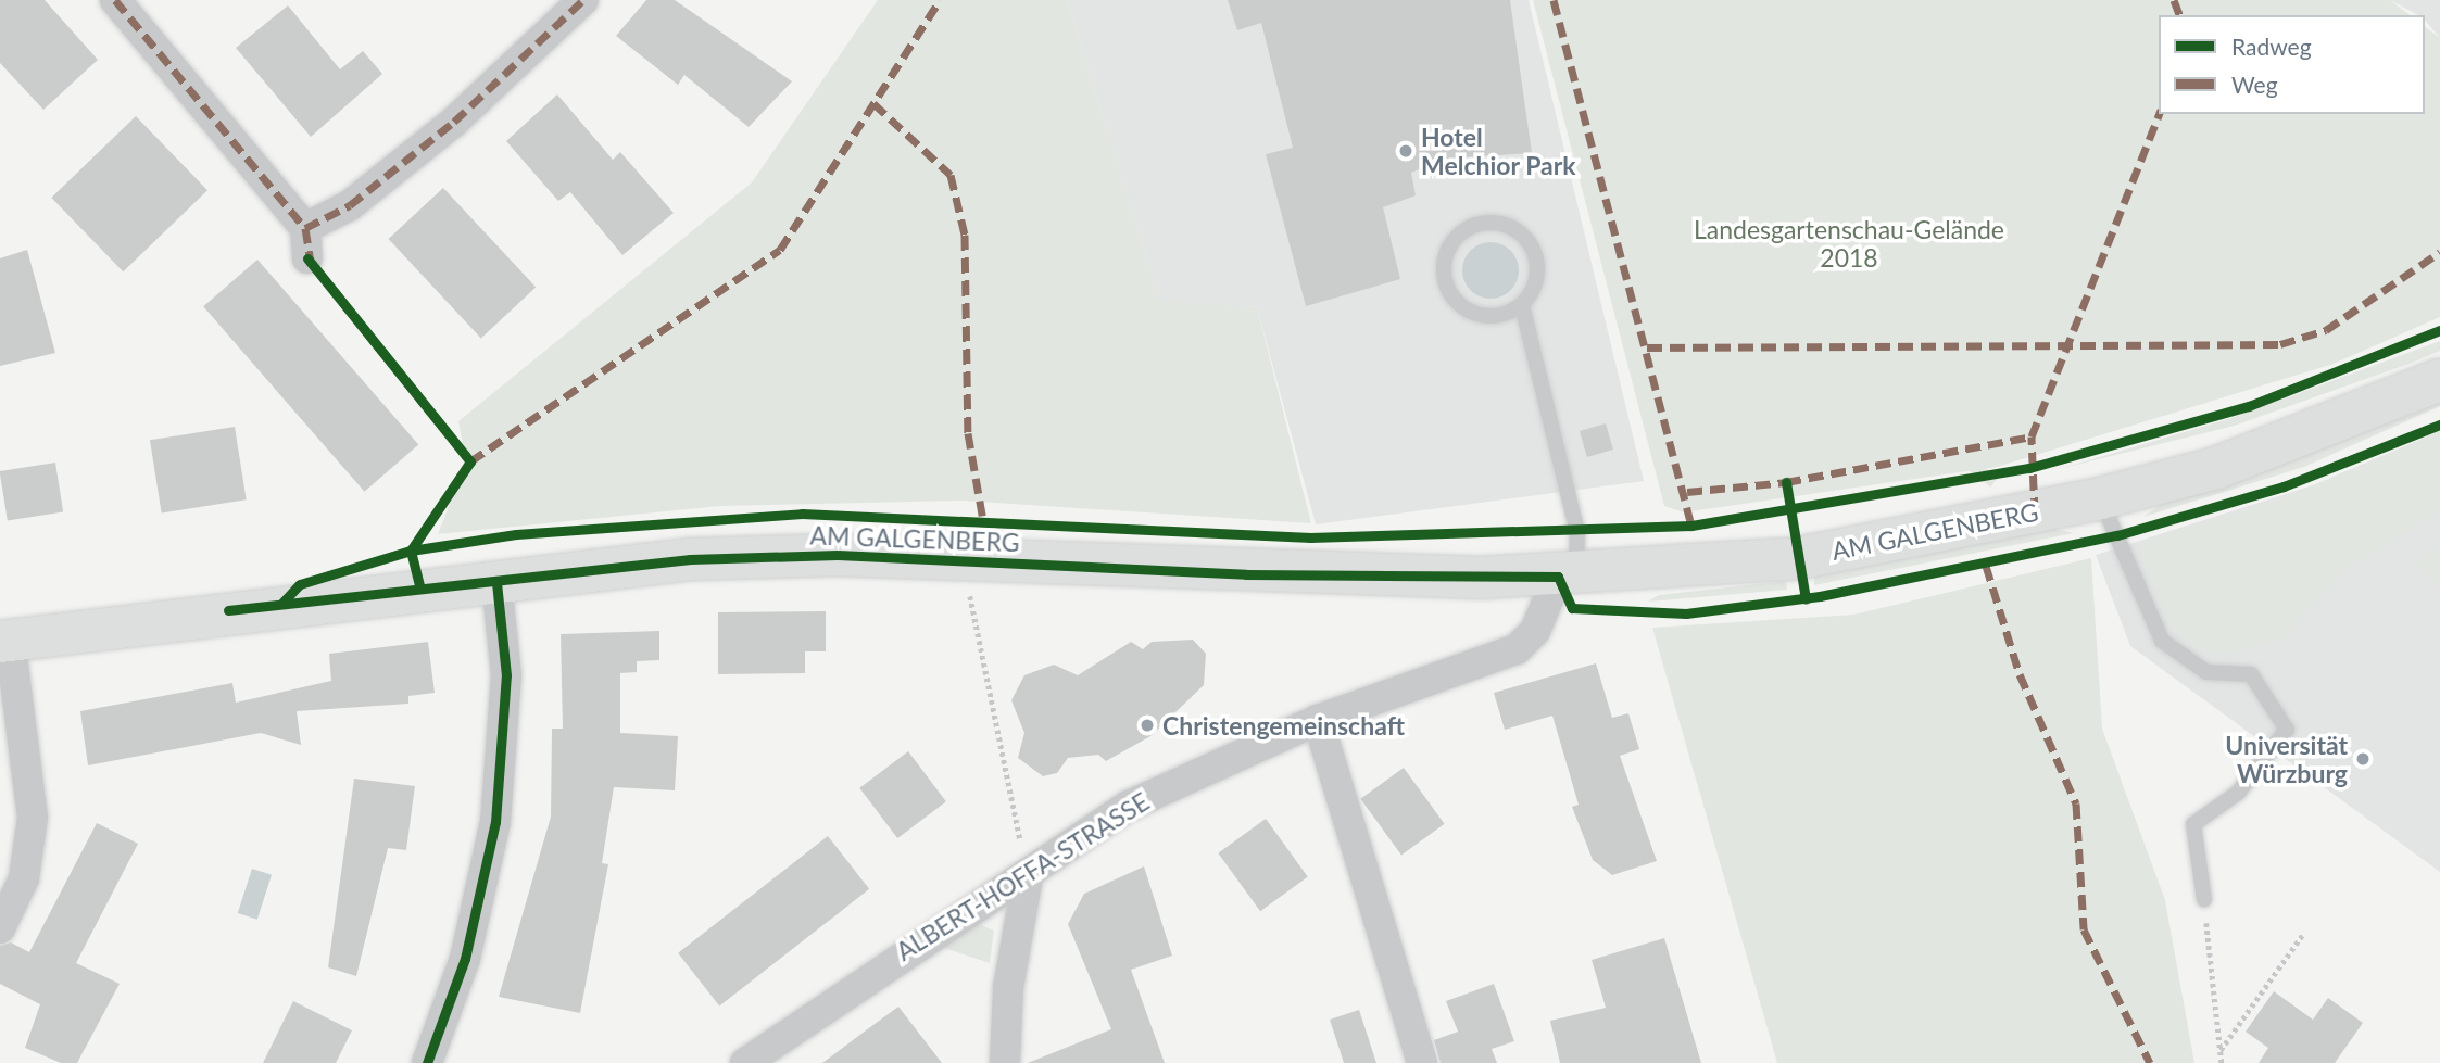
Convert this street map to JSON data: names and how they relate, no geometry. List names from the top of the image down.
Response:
{
  "streets": {
    "street": ["AM GALGENBERG", "ALBERT-HOFFA-STRASSE"]
  },
  "crossings": [
    ["AM GALGENBERG", "ALBERT-HOFFA-STRASSE"]
  ],
  "parks": ["Landesgartenschau-Gelände 2018"],
  "places": ["Hotel Melchior Park", "Christengemeinschaft", "Universität Würzburg"],
  "legend": ["Radweg", "Weg"]
}
